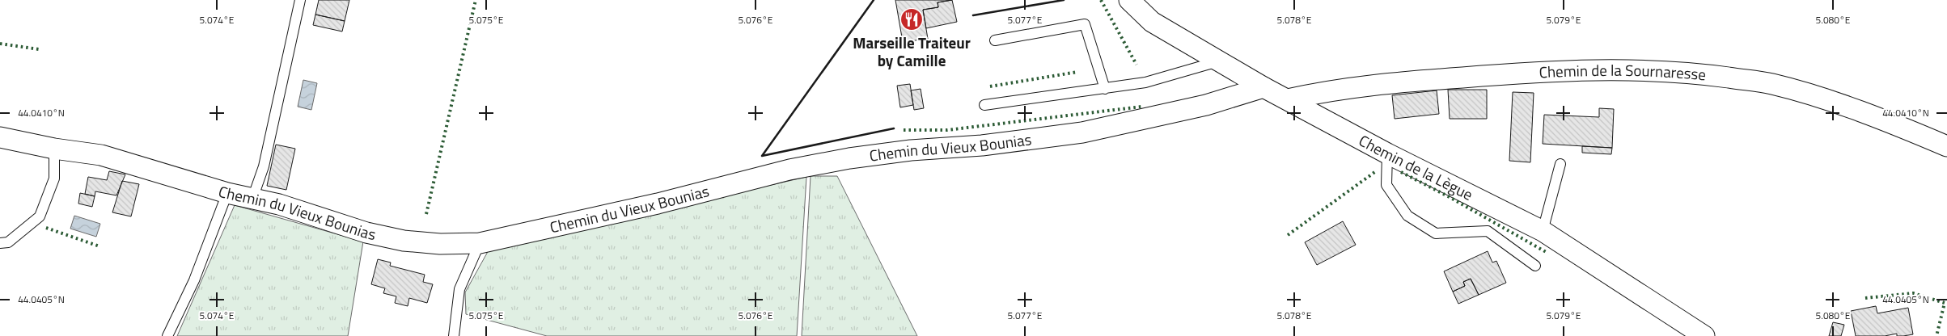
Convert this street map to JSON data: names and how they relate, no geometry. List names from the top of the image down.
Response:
{
  "streets": {
    "street": ["Chemin de la Sournaresse", "Chemin du Vieux Bounias", "Chemin de la Lègue"]
  },
  "crossings": [
    ["Chemin de la Sournaresse", "Chemin de la Lègue"],
    ["Chemin du Vieux Bounias", "Chemin de la Lègue"]
  ],
  "places": {
    "restaurant": ["Marseille Traiteur by Camille"]
  },
  "coordinates": [
    "5.074°E",
    "5.075°E",
    "5.076°E",
    "5.077°E",
    "5.078°E",
    "5.079°E",
    "5.080°E",
    "44.0410°N",
    "44.0405°N"
  ]
}
